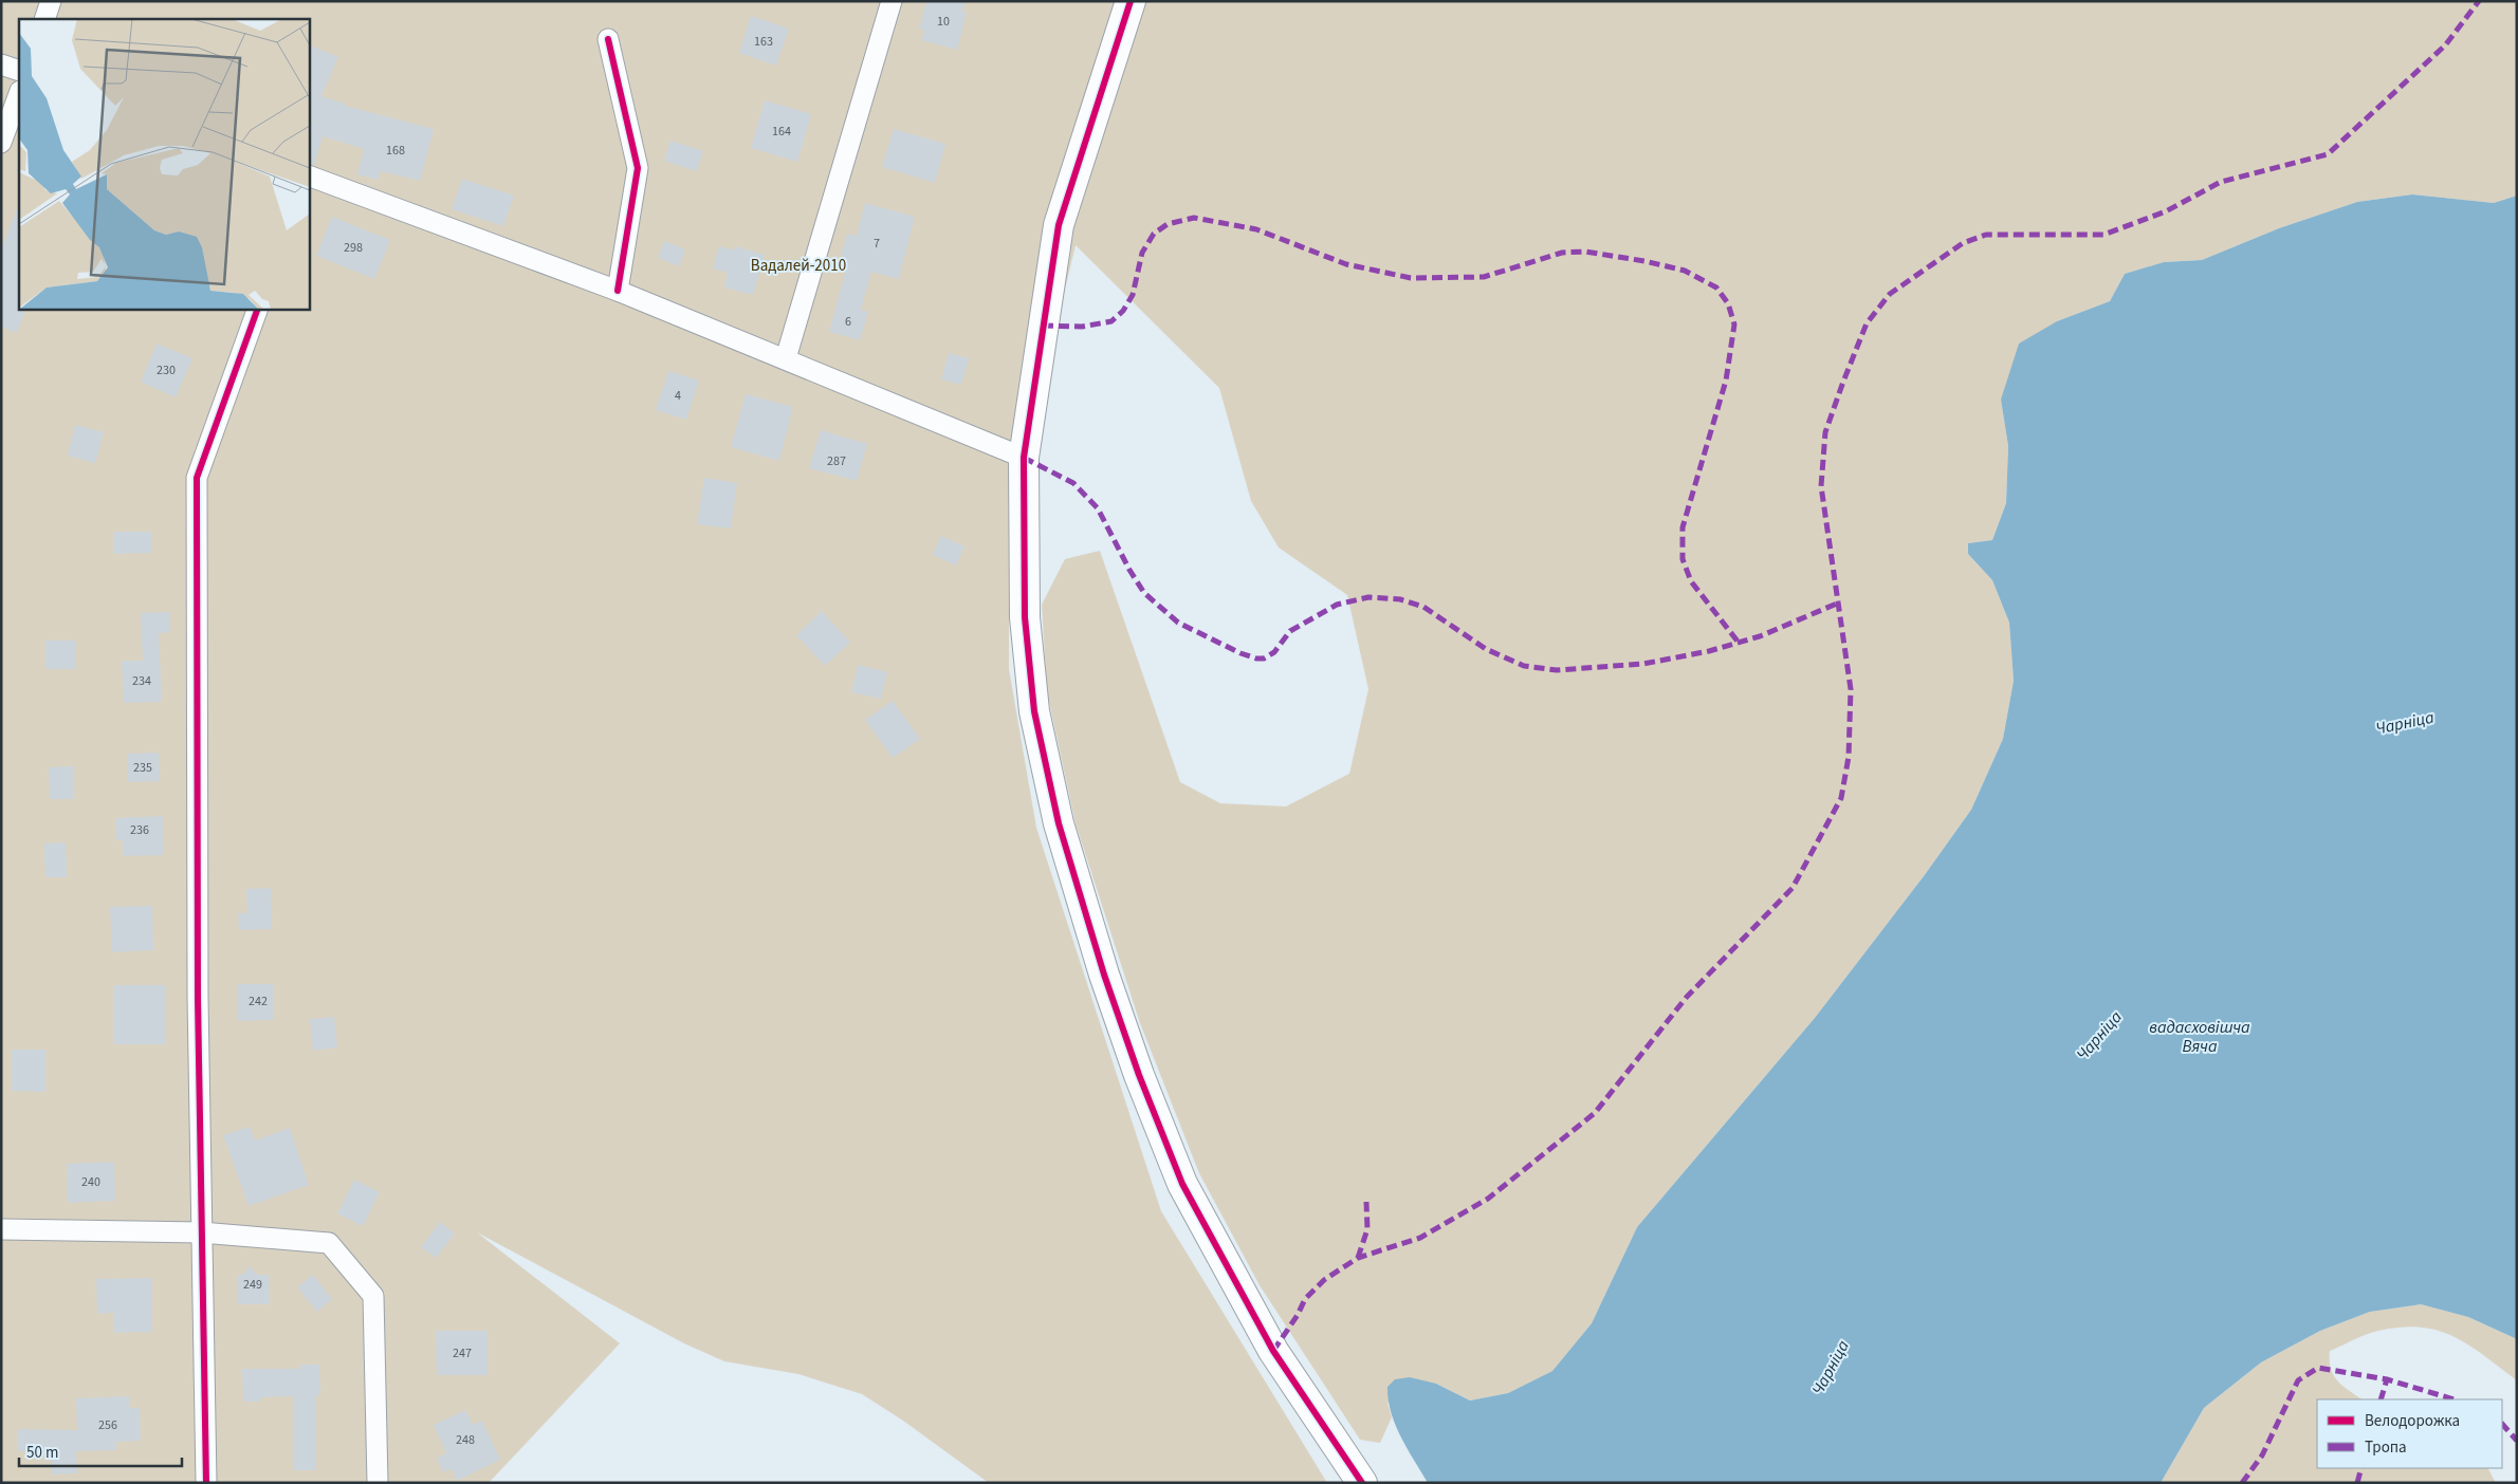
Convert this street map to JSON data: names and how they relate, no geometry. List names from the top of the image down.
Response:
{
  "water": ["Чарніца", "вадасховішча Вяча"],
  "parks": ["Вадалей-2010"],
  "house_numbers": [
    "10",
    "163",
    "164",
    "168",
    "7",
    "298",
    "6",
    "230",
    "4",
    "287",
    "234",
    "235",
    "236",
    "242",
    "240",
    "249",
    "247",
    "256",
    "248"
  ],
  "legend": ["Велодорожка", "Тропа"],
  "scale_bar": "50 m"
}
